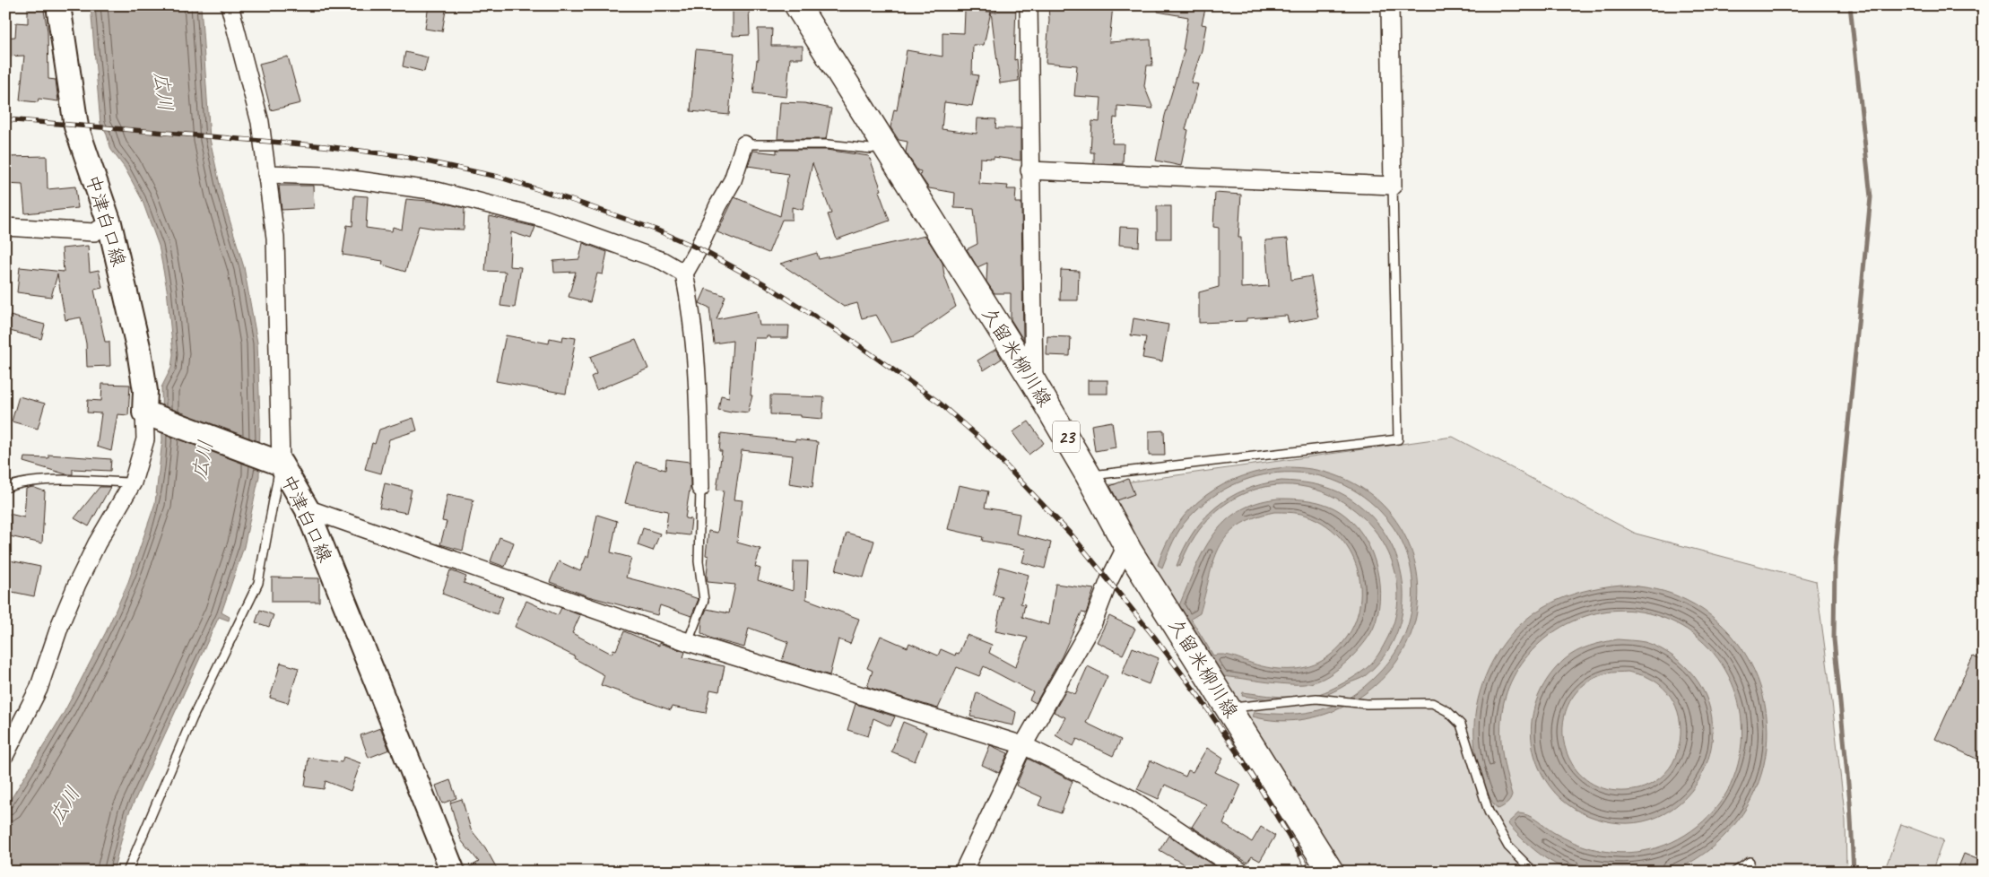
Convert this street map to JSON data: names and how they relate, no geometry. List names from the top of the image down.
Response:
{
  "streets": {
    "main road": ["中津白口線", "久留米柳川線", "23"]
  },
  "water": ["広川"]
}
